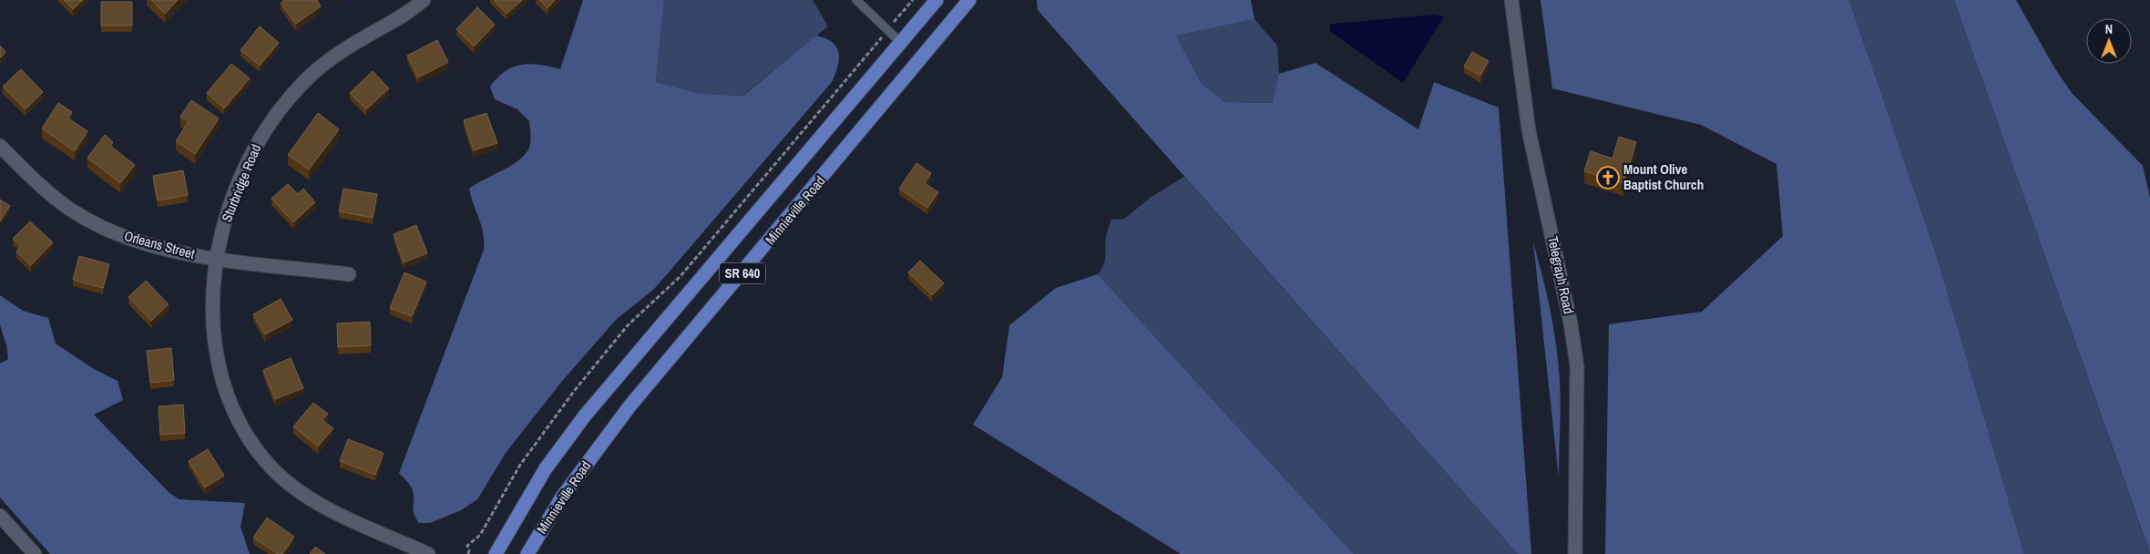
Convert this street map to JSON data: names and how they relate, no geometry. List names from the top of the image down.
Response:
{
  "streets": {
    "main road": ["Minnieville Road", "SR 640"],
    "street": ["Sturbridge Road", "Orleans Street", "Telegraph Road"]
  },
  "crossings": [
    ["Sturbridge Road", "Orleans Street"]
  ],
  "places": {
    "church": ["Mount Olive Baptist Church"]
  },
  "north": "top"
}
